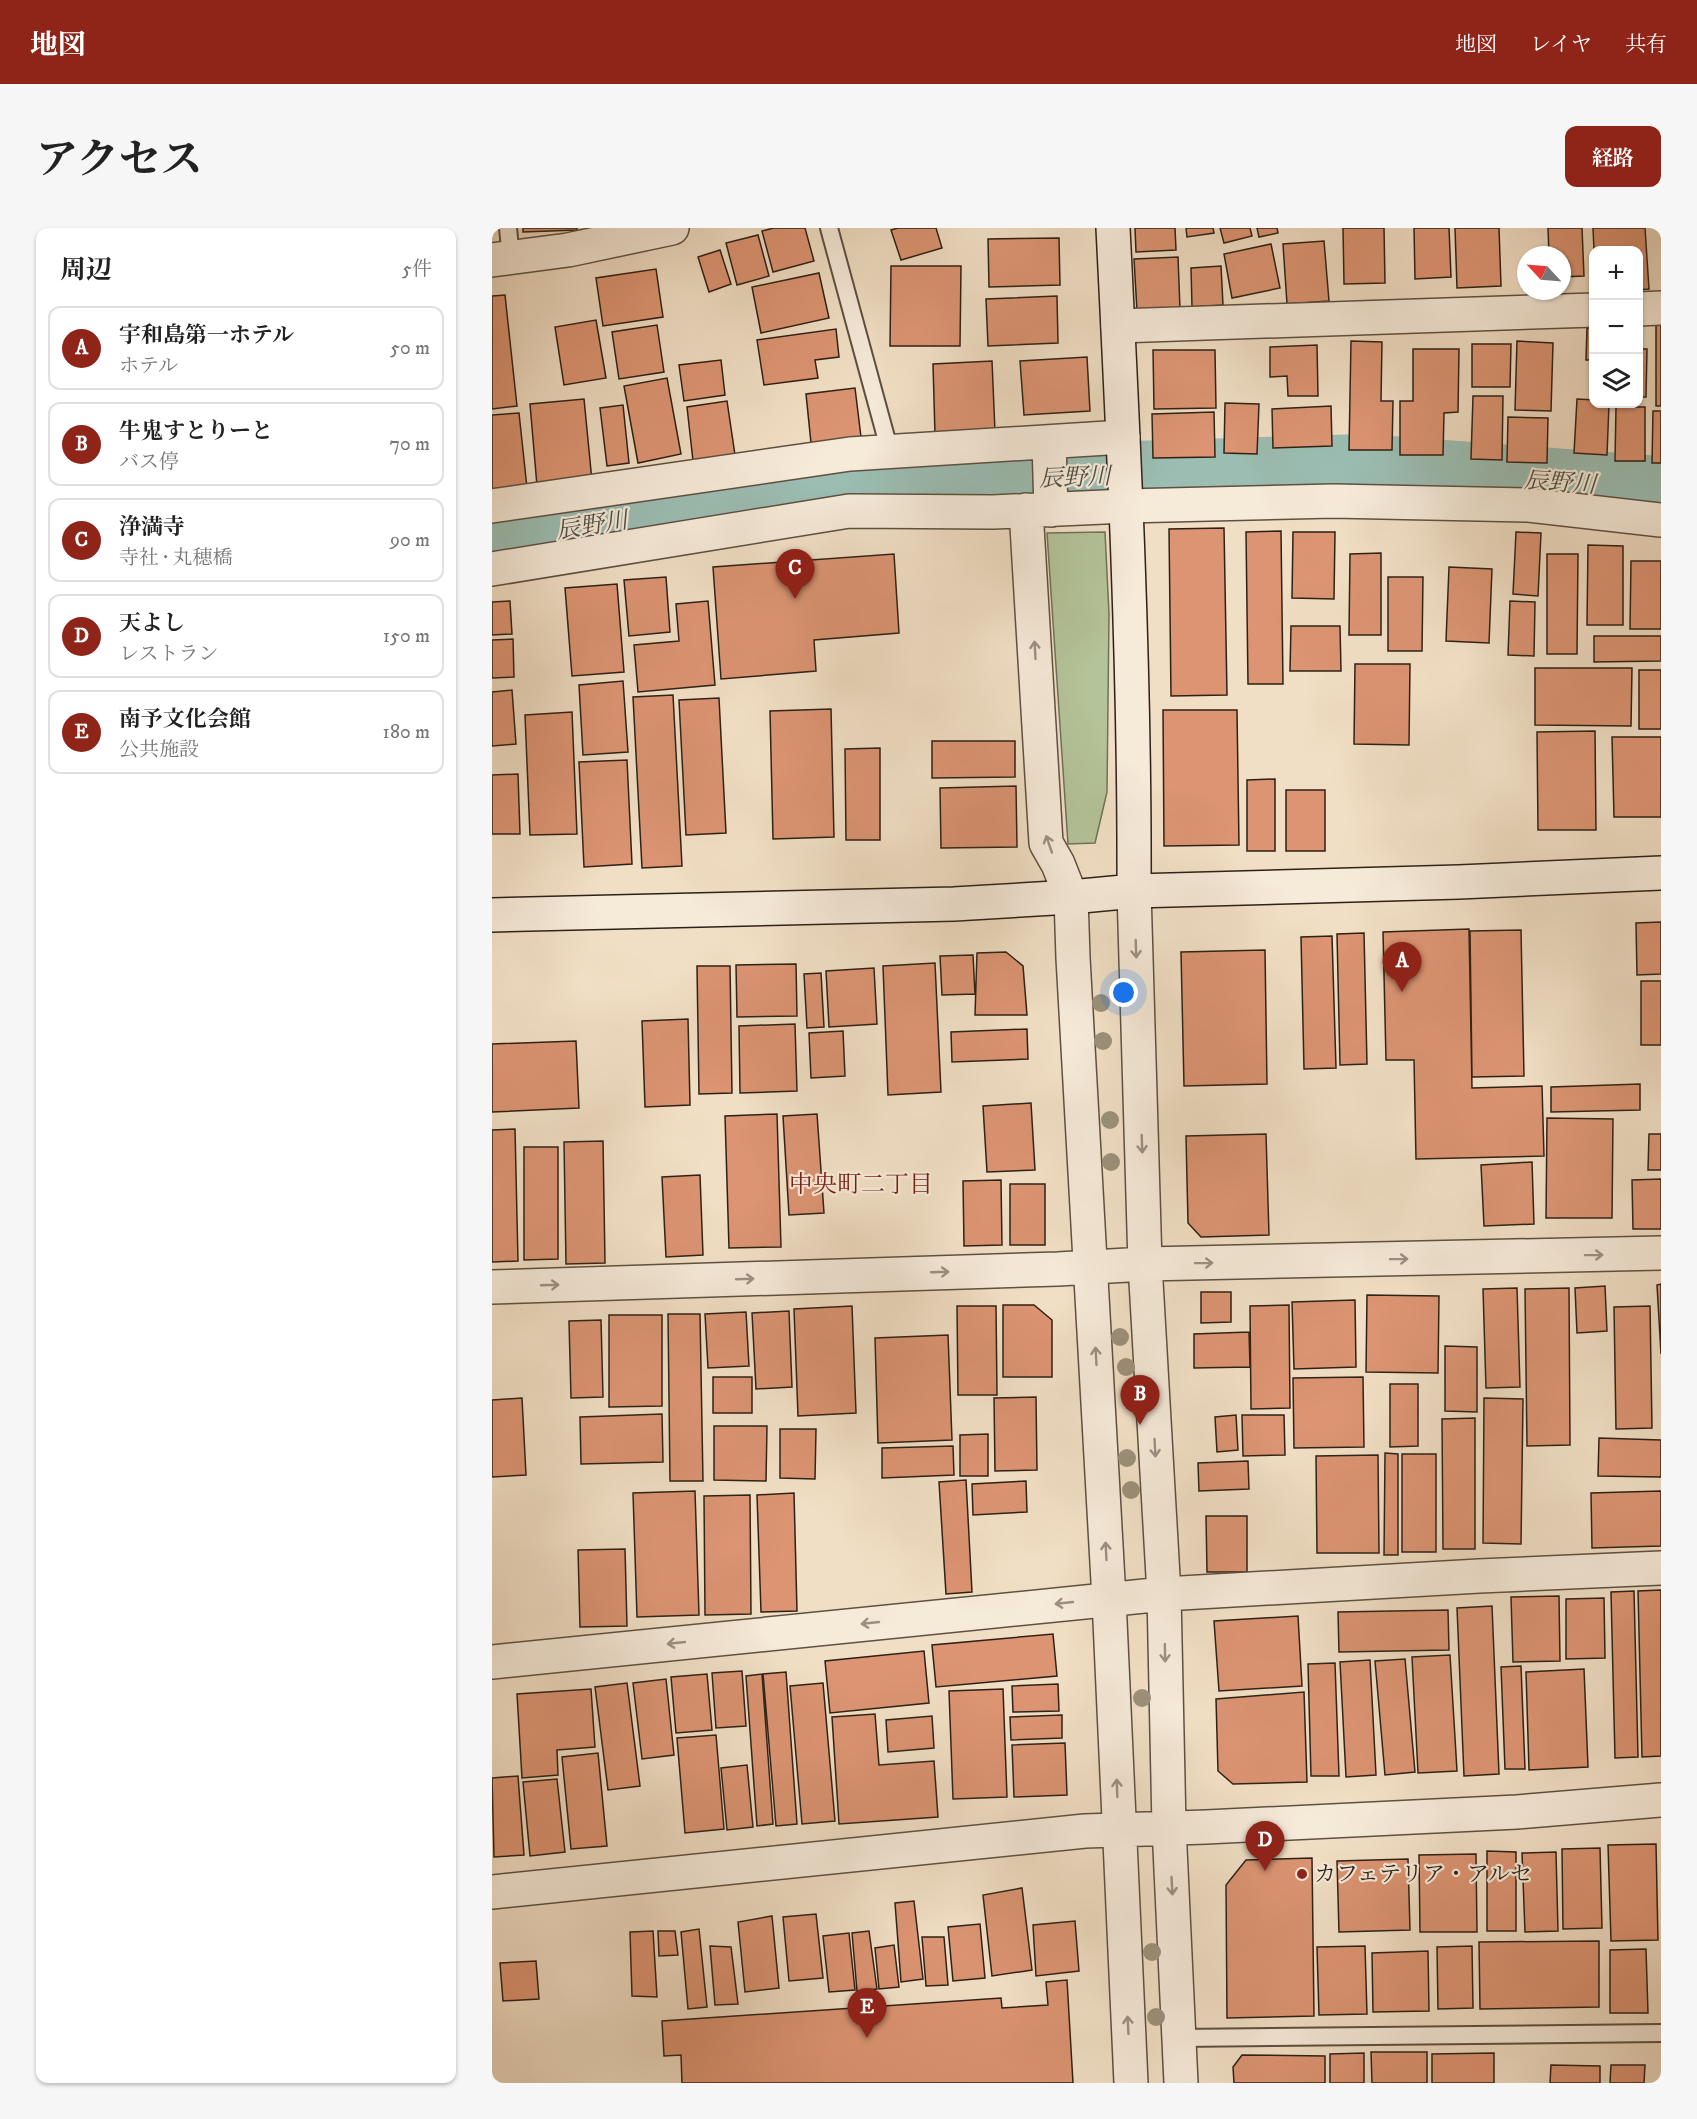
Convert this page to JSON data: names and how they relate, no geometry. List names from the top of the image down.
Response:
{
  "districts": ["中央町二丁目"],
  "water": ["辰野川"],
  "places": ["カフェテリア・アルセ"],
  "north": "top left",
  "page": {
    "header": "地図",
    "nav": ["地図", "レイヤ", "共有"],
    "title": "アクセス",
    "buttons": "経路",
    "heading": ["周辺", "5件"],
    "map_buttons": ["+", "−"],
    "list": [
      {
        "mark": "A",
        "name": "宇和島第一ホテル",
        "note": "ホテル",
        "value": "50 m"
      },
      {
        "mark": "B",
        "name": "牛鬼すとりーと",
        "note": "バス停",
        "value": "70 m"
      },
      {
        "mark": "C",
        "name": "浄満寺",
        "note": "寺社 · 丸穂橋",
        "value": "90 m"
      },
      {
        "mark": "D",
        "name": "天よし",
        "note": "レストラン",
        "value": "150 m"
      },
      {
        "mark": "E",
        "name": "南予文化会館",
        "note": "公共施設",
        "value": "180 m"
      }
    ],
    "pins": [
      "C",
      "A",
      "B",
      "D",
      "E"
    ]
  }
}
